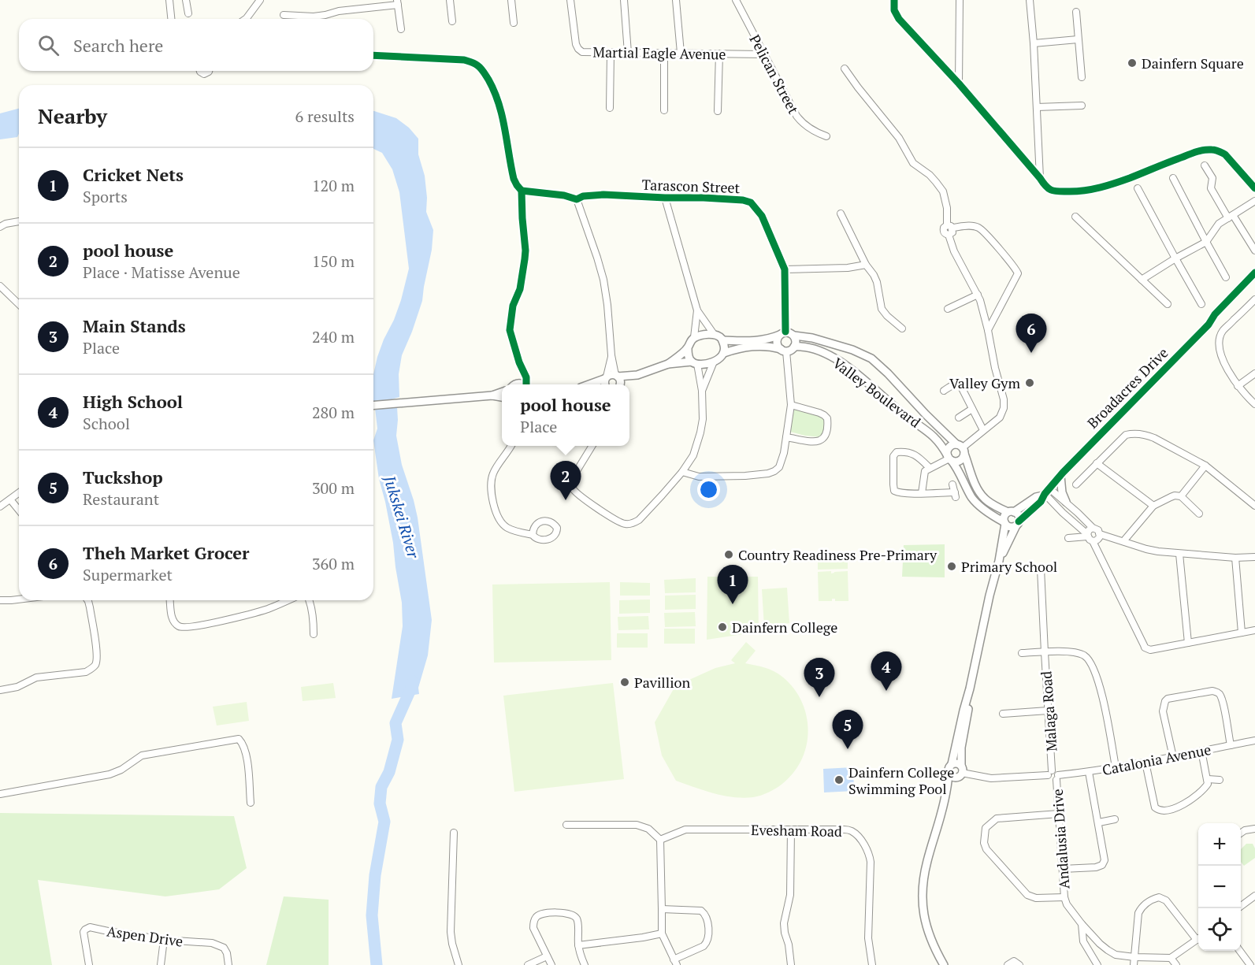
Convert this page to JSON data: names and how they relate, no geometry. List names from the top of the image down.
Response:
{
  "streets": {
    "street": [
      "Martial Eagle Avenue",
      "Pelican Street",
      "Tarascon Street",
      "Broadacres Drive",
      "Valley Boulevard",
      "Malaga Road",
      "Catalonia Avenue",
      "Evesham Road",
      "Andalusia Drive",
      "Aspen Drive"
    ]
  },
  "crossings": [
    ["Martial Eagle Avenue", "Pelican Street"],
    ["Tarascon Street", "Valley Boulevard"],
    ["Broadacres Drive", "Valley Boulevard"],
    ["Catalonia Avenue", "Andalusia Drive"]
  ],
  "water": ["Jukskei River"],
  "places": [
    "Dainfern Square",
    "Valley Gym",
    "Country Readiness Pre-Primary",
    "Primary School",
    "Dainfern College",
    "Pavillion",
    "Dainfern College Swimming Pool"
  ],
  "page": {
    "search": "Search here",
    "heading": ["Nearby", "6 results"],
    "list": [
      {
        "mark": "1",
        "name": "Cricket Nets",
        "note": "Sports",
        "value": "120 m"
      },
      {
        "mark": "2",
        "name": "pool house",
        "note": "Place · Matisse Avenue",
        "value": "150 m"
      },
      {
        "mark": "3",
        "name": "Main Stands",
        "note": "Place",
        "value": "240 m"
      },
      {
        "mark": "4",
        "name": "High School",
        "note": "School",
        "value": "280 m"
      },
      {
        "mark": "5",
        "name": "Tuckshop",
        "note": "Restaurant",
        "value": "300 m"
      },
      {
        "mark": "6",
        "name": "Theh Market Grocer",
        "note": "Supermarket",
        "value": "360 m"
      }
    ],
    "pins": [
      "6",
      "2",
      "1",
      "4",
      "3",
      "5"
    ],
    "popup": ["pool house", "Place"],
    "map_buttons": ["+", "−"]
  }
}
